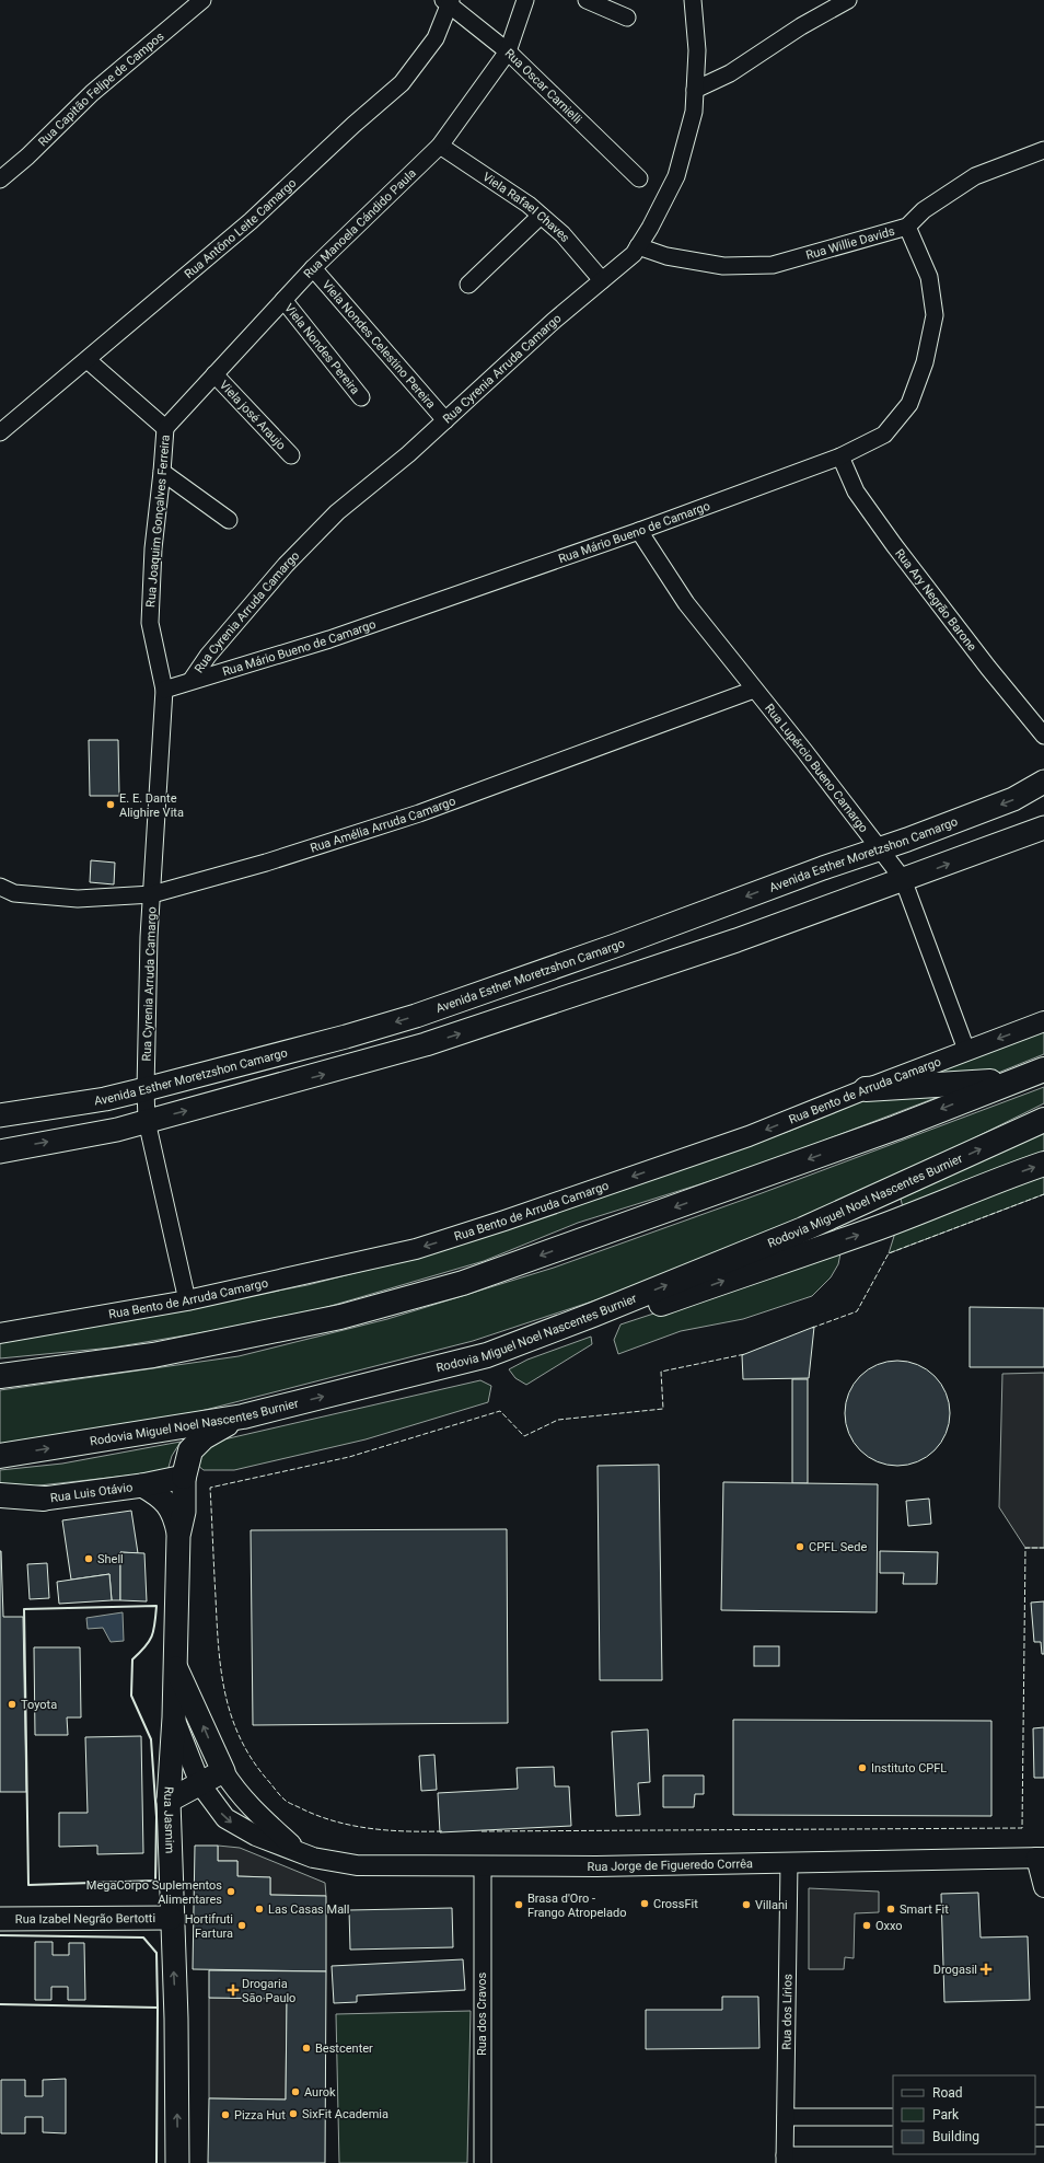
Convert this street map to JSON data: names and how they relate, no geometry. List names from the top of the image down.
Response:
{
  "streets": {
    "highway": ["Rodovia Miguel Noel Nascentes Burnier"],
    "main road": [
      "Avenida Esther Moretzshon Camargo",
      "Rua Luis Otávio",
      "Rua Jasmim",
      "Rua Jorge de Figueredo Corrêa",
      "Rua Izabel Negrão Bertotti"
    ],
    "street": [
      "Rua Oscar Carnielli",
      "Rua Capitão Felipe de Campos",
      "Viela Rafael Chaves",
      "Rua Manoela Cándido Paula",
      "Rua Antôno Leite Camargo",
      "Rua Willie Davids",
      "Viela Nondes Celestino Pereira",
      "Viela Nondes Pereira",
      "Rua Cyrenia Arruda Camargo",
      "Viela josé Araujo",
      "Rua Joaquim Gonçalves Ferreira",
      "Rua Mário Bueno de Camargo",
      "Rua Ary Negrão Barone",
      "Rua Lupércio Bueno Camargo",
      "Rua Amélia Arruda Camargo",
      "Rua Bento de Arruda Camargo",
      "Rua dos Lírios",
      "Rua dos Cravos"
    ]
  },
  "crossings": [
    ["Rua Oscar Carnielli", "Rua Manoela Cándido Paula"],
    ["Rua Oscar Carnielli", "Rua Antôno Leite Camargo"],
    ["Viela Rafael Chaves", "Rua Manoela Cándido Paula"],
    ["Viela Rafael Chaves", "Rua Cyrenia Arruda Camargo"],
    ["Rua Manoela Cándido Paula", "Viela Nondes Celestino Pereira"],
    ["Rua Manoela Cándido Paula", "Viela Nondes Pereira"],
    ["Rua Manoela Cándido Paula", "Viela josé Araujo"],
    ["Rua Manoela Cándido Paula", "Rua Joaquim Gonçalves Ferreira"],
    ["Rua Antôno Leite Camargo", "Rua Joaquim Gonçalves Ferreira"],
    ["Rua Willie Davids", "Rua Cyrenia Arruda Camargo"],
    ["Rua Willie Davids", "Rua Mário Bueno de Camargo"],
    ["Viela Nondes Celestino Pereira", "Rua Cyrenia Arruda Camargo"],
    ["Rua Cyrenia Arruda Camargo", "Rua Joaquim Gonçalves Ferreira"],
    ["Rua Cyrenia Arruda Camargo", "Rua Mário Bueno de Camargo"],
    ["Rua Cyrenia Arruda Camargo", "Rua Amélia Arruda Camargo"],
    ["Rua Cyrenia Arruda Camargo", "Avenida Esther Moretzshon Camargo"],
    ["Rua Cyrenia Arruda Camargo", "Rua Bento de Arruda Camargo"],
    ["Rua Joaquim Gonçalves Ferreira", "Rua Mário Bueno de Camargo"],
    ["Rua Mário Bueno de Camargo", "Rua Ary Negrão Barone"],
    ["Rua Mário Bueno de Camargo", "Rua Lupércio Bueno Camargo"],
    ["Rua Lupércio Bueno Camargo", "Rua Amélia Arruda Camargo"],
    ["Rua Lupércio Bueno Camargo", "Avenida Esther Moretzshon Camargo"],
    ["Rua Lupércio Bueno Camargo", "Rua Bento de Arruda Camargo"],
    ["Rua Luis Otávio", "Rua Jasmim"],
    ["Rua Jasmim", "Rua Jorge de Figueredo Corrêa"],
    ["Rua Jasmim", "Rua Izabel Negrão Bertotti"],
    ["Rua Jorge de Figueredo Corrêa", "Rua dos Lírios"],
    ["Rua Jorge de Figueredo Corrêa", "Rua dos Cravos"]
  ],
  "one_way": ["Rua Bento de Arruda Camargo", "Rua Jasmim"],
  "places": {
    "other": [
      "E. E. Dante Alighire Vita",
      "CPFL Sede",
      "Shell",
      "Toyota",
      "Instituto CPFL",
      "MegaCorpo Suplementos Alimentares",
      "CrossFit",
      "Brasa d'Oro - Frango Atropelado",
      "Villani",
      "Las Casas Mall",
      "Smart Fit",
      "Hortifruti Fartura",
      "Oxxo",
      "Bestcenter",
      "Aurok",
      "SixFit Academia",
      "Pizza Hut"
    ],
    "health": ["Drogasil", "Drogaria São Paulo"]
  },
  "legend": ["Road", "Park", "Building"]
}
